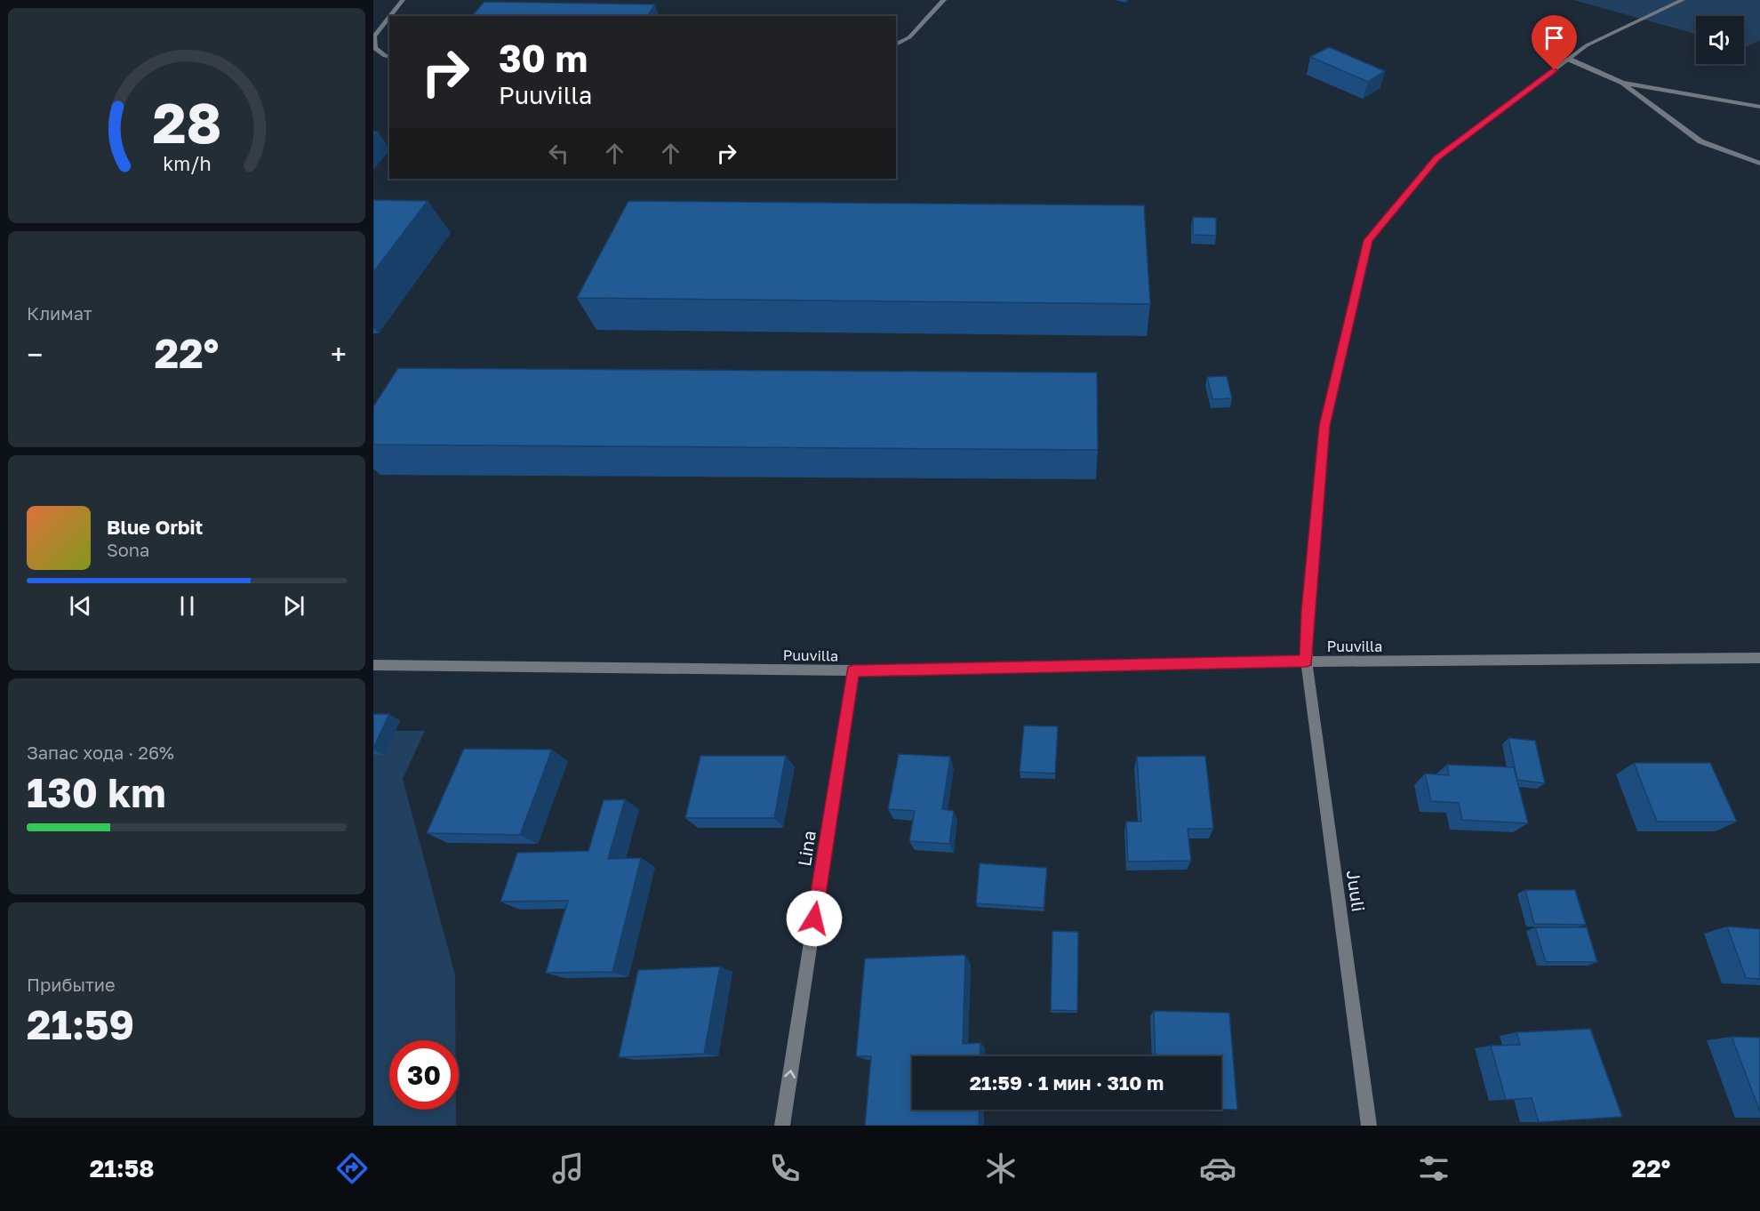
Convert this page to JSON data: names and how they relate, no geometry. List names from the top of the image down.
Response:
{
  "streets": {
    "street": ["Puuvilla", "Lina", "Juuli"]
  },
  "crossings": [
    ["Puuvilla", "Lina"],
    ["Puuvilla", "Juuli"]
  ],
  "one_way": ["Lina"],
  "page": {
    "turn": ["30 m", "Puuvilla"],
    "tile": [
      "Климат",
      ["Запас хода · 26%", "130 km"],
      ["Прибытие", "21:59"]
    ],
    "heat": ["−", "22°", "+"],
    "song": ["Blue Orbit", "Sona"],
    "limit": "30",
    "trip": "21:59 · 1 мин · 310 m",
    "tabs": ["21:58", "22°"],
    "gauge": ["28", "km/h"]
  }
}
